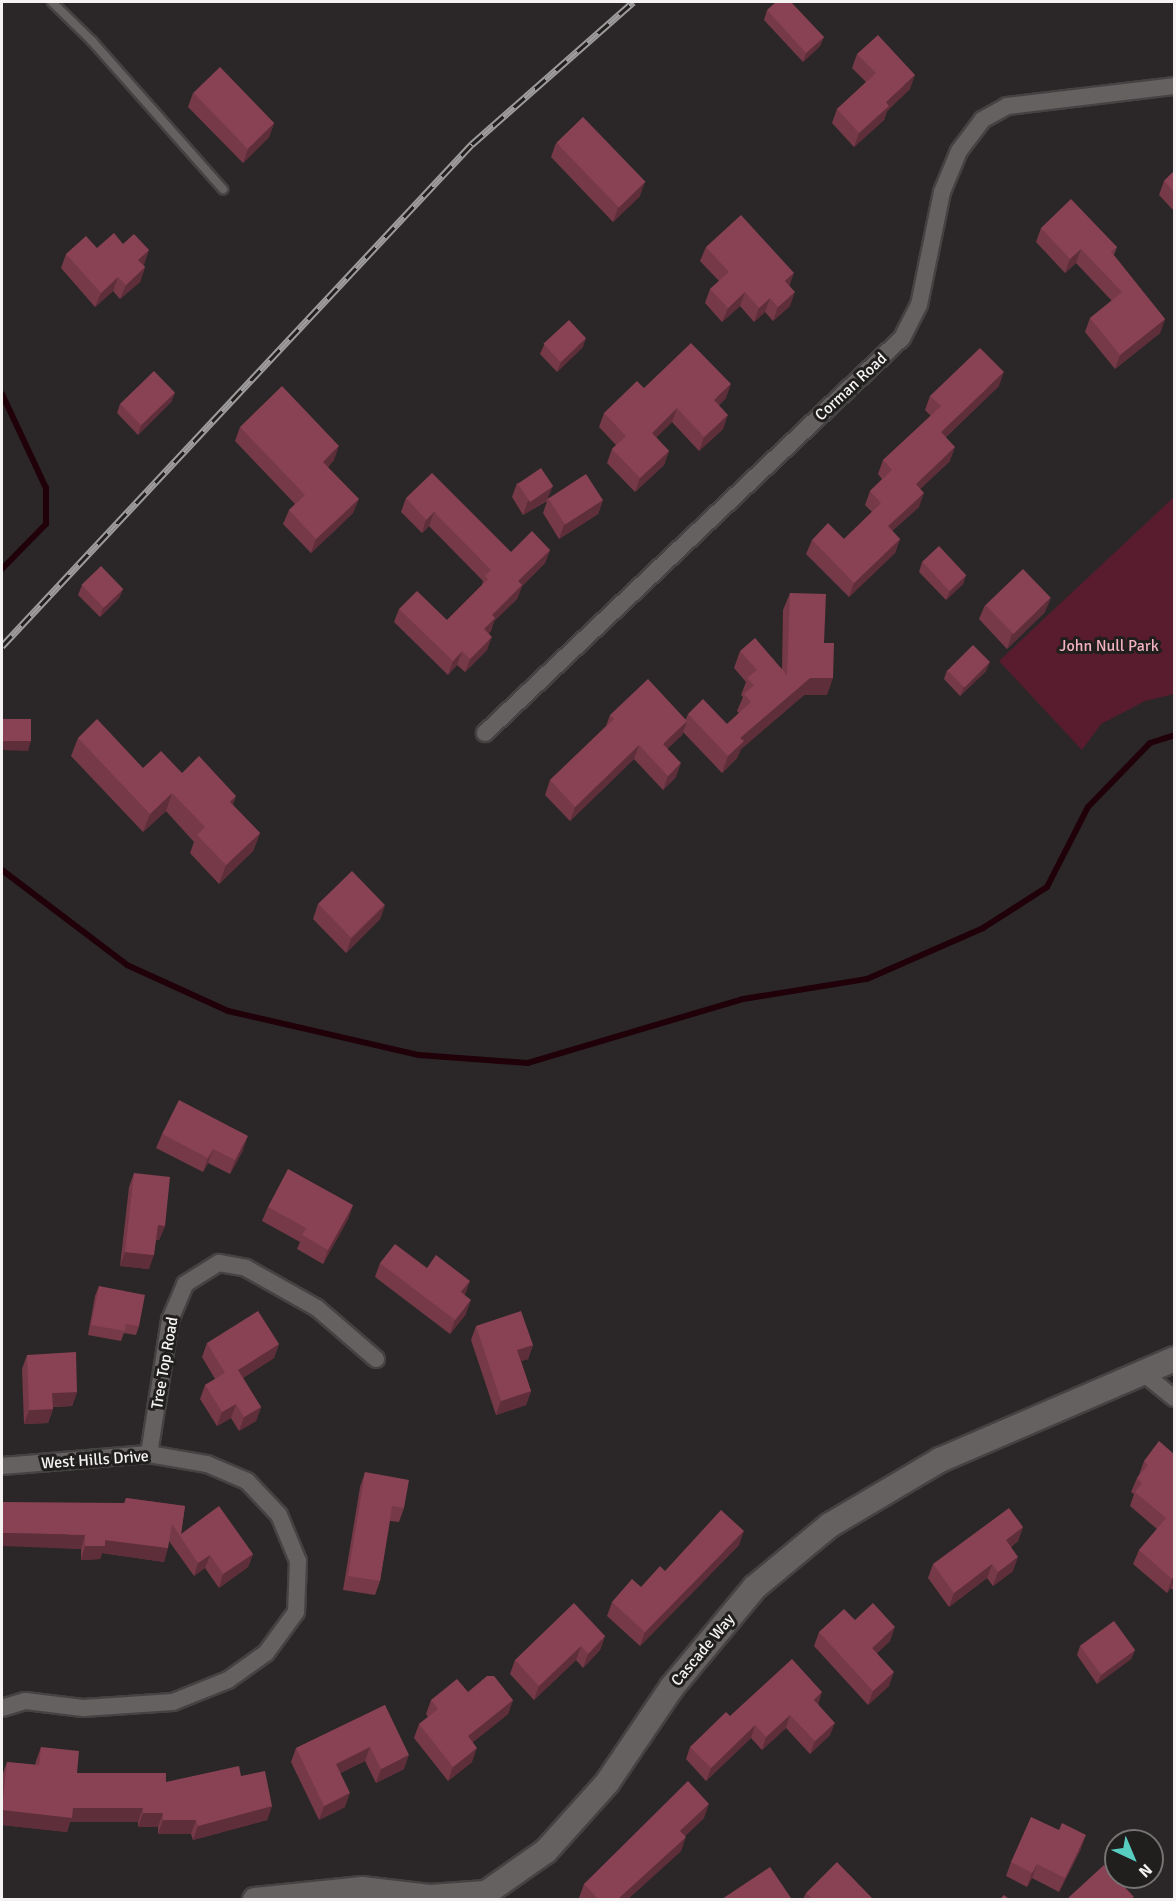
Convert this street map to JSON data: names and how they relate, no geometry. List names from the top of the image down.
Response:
{
  "streets": {
    "street": [
      "Corman Road",
      "Tree Top Road",
      "West Hills Drive",
      "Cascade Way"
    ]
  },
  "crossings": [
    ["Tree Top Road", "West Hills Drive"]
  ],
  "parks": ["John Null Park"],
  "north": "bottom right"
}
